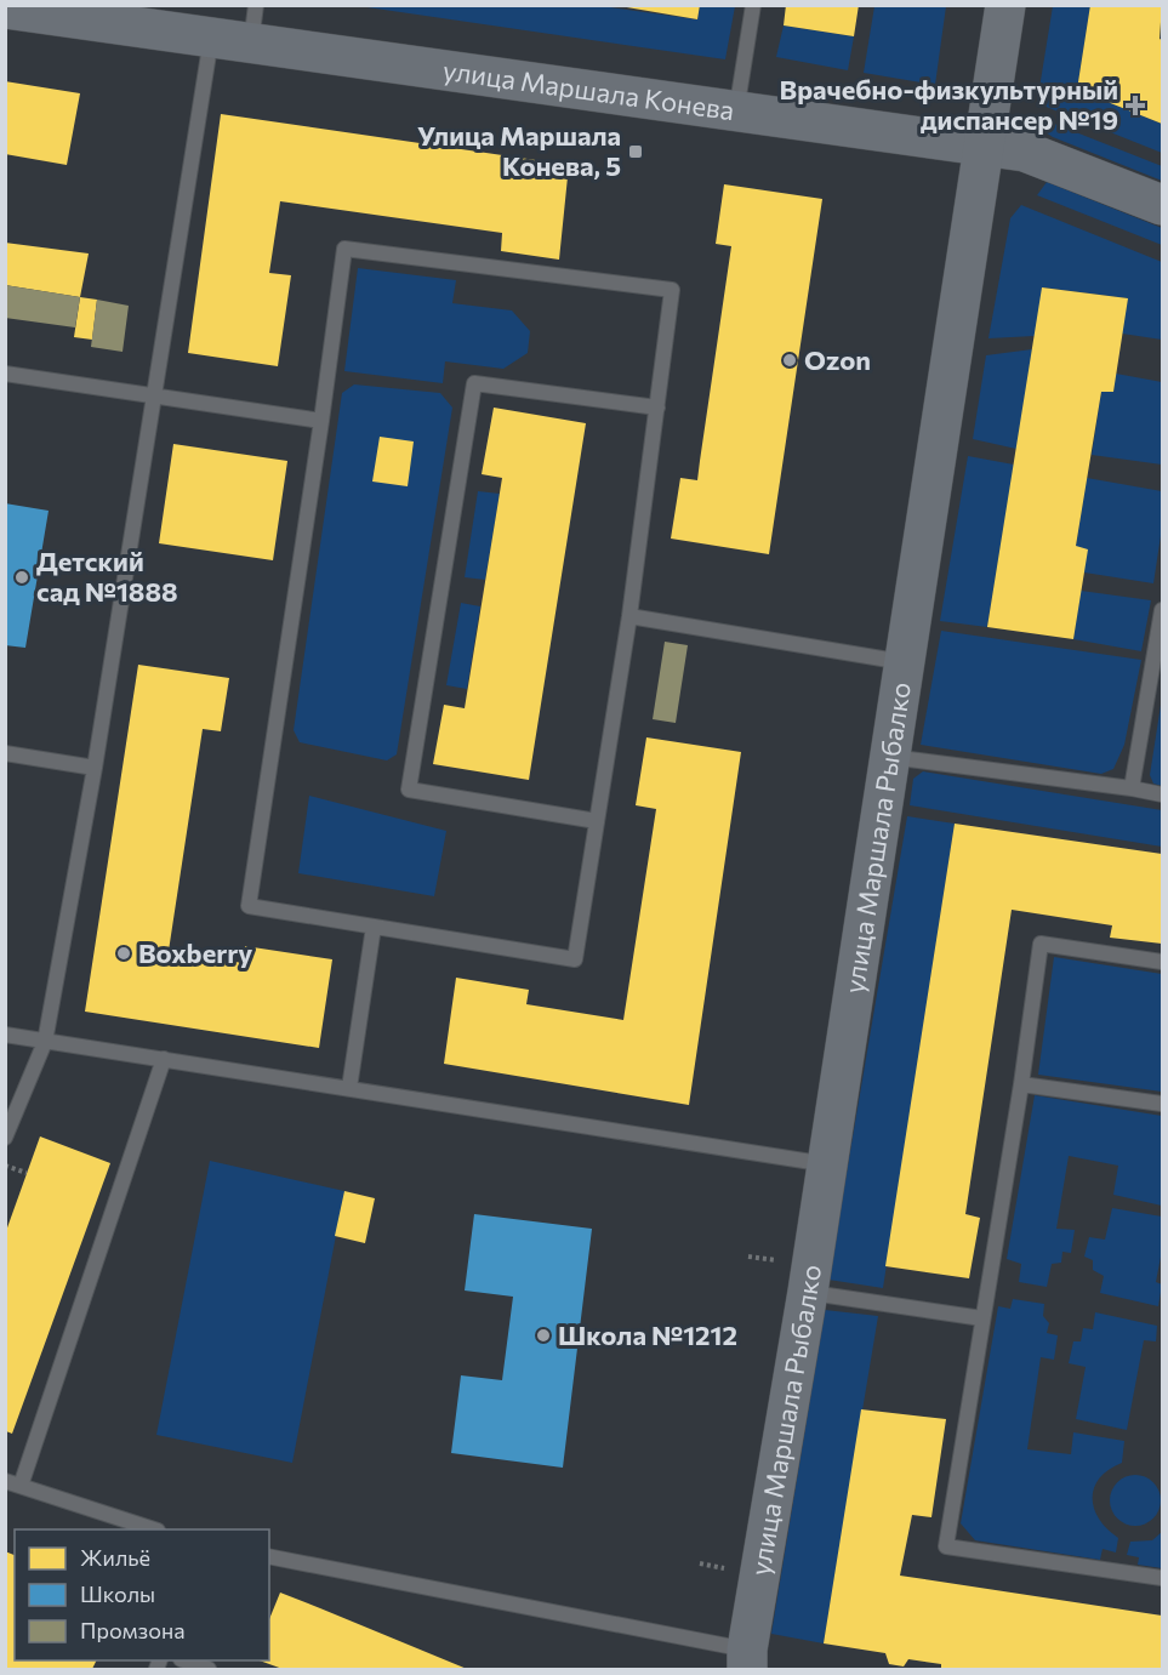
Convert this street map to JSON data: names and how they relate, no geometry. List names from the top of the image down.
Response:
{
  "streets": {
    "street": ["улица Маршала Конева", "улица Маршала Рыбалко"]
  },
  "crossings": [
    ["улица Маршала Конева", "улица Маршала Рыбалко"]
  ],
  "places": {
    "health": ["Врачебно-физкультурный диспансер №19"],
    "transit": ["Улица Маршала Конева, 5"],
    "other": [
      "Ozon",
      "Детский сад №1888",
      "Boxberry",
      "Школа №1212"
    ]
  },
  "legend": ["Жильё", "Школы", "Промзона"]
}
